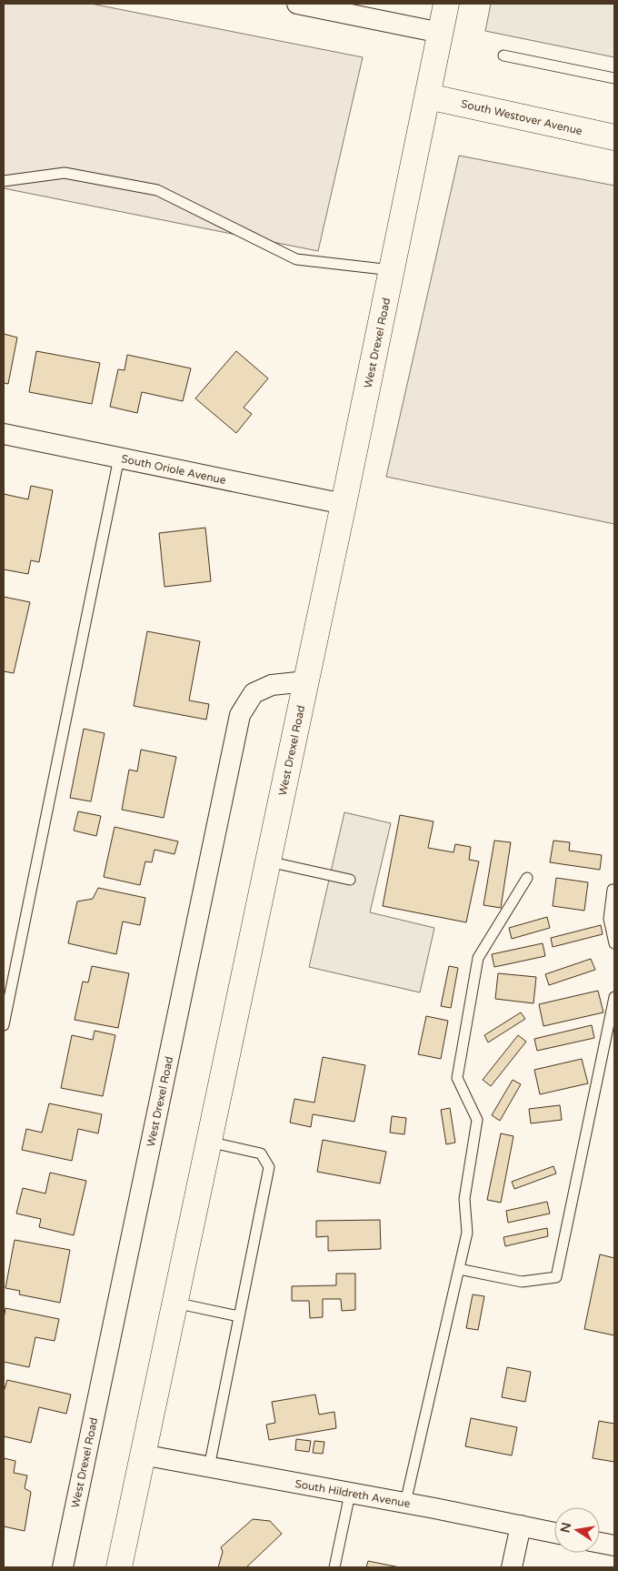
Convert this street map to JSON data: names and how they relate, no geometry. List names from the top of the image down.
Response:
{
  "streets": {
    "street": [
      "South Westover Avenue",
      "West Drexel Road",
      "South Oriole Avenue",
      "South Hildreth Avenue"
    ]
  },
  "crossings": [
    ["South Westover Avenue", "West Drexel Road"],
    ["West Drexel Road", "South Oriole Avenue"],
    ["West Drexel Road", "South Hildreth Avenue"]
  ],
  "north": "left"
}
